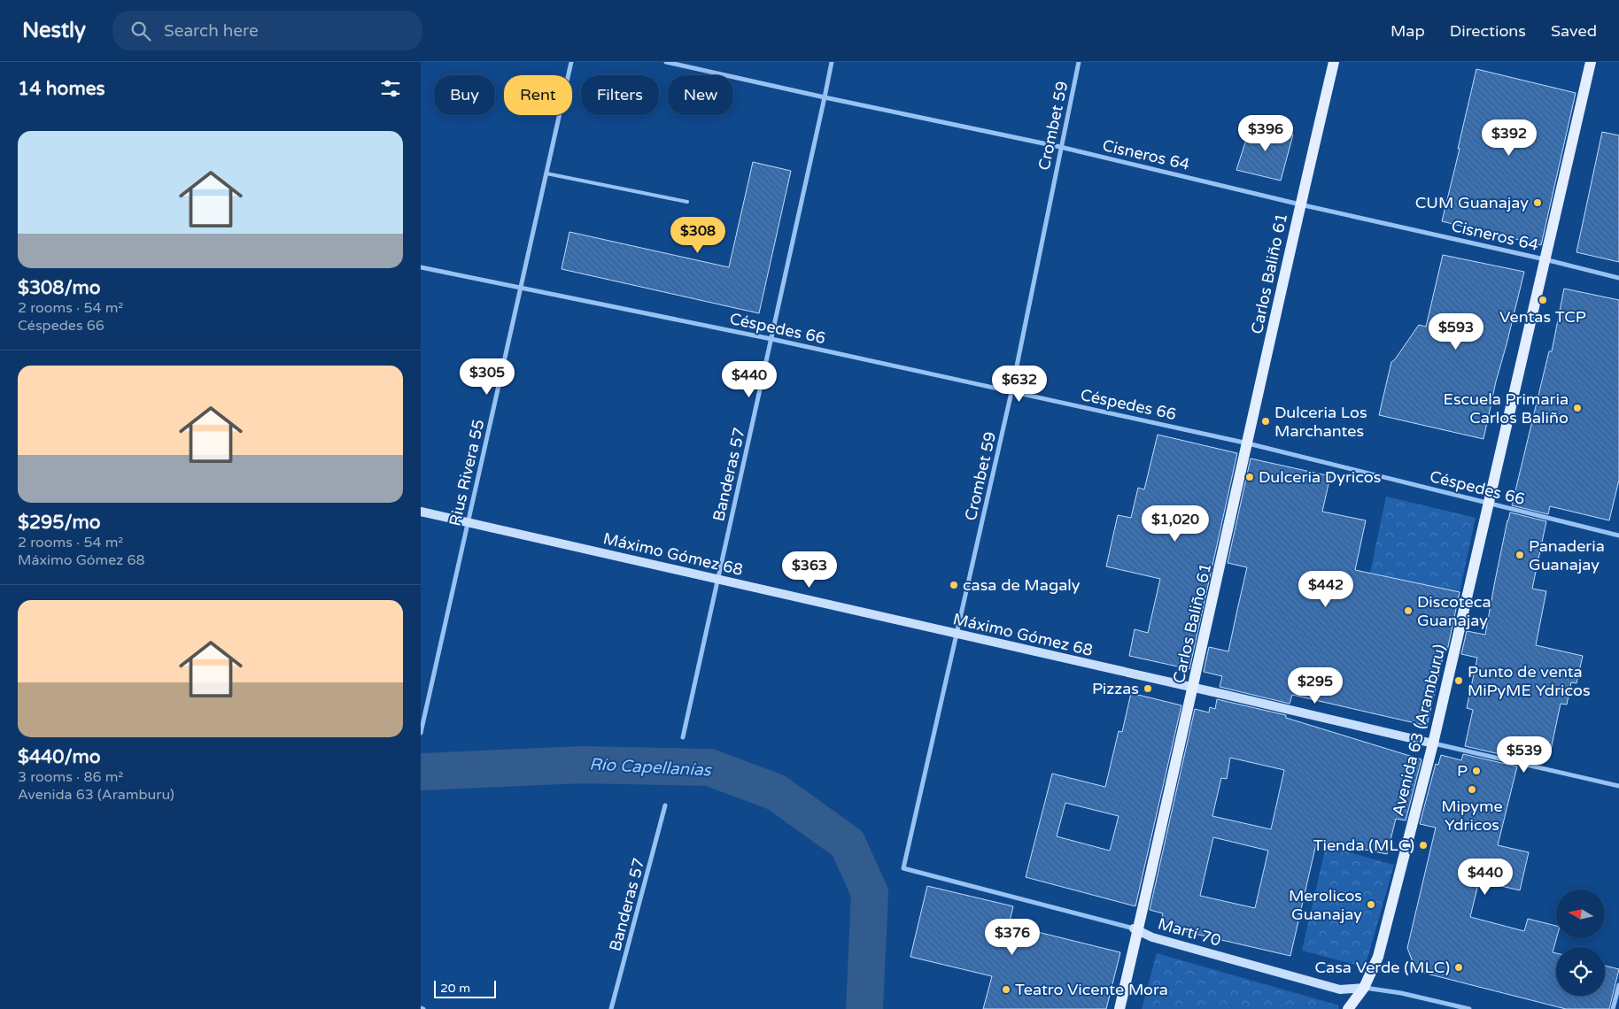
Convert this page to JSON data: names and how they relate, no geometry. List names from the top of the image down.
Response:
{
  "streets": {
    "main road": ["Carlos Baliño 61", "Avenida 63 (Aramburu)"],
    "street": [
      "Crombet 59",
      "Cisneros 64",
      "Céspedes 66",
      "Rius Rivera 55",
      "Banderas 57",
      "Máximo Gómez 68",
      "Martí 70"
    ]
  },
  "crossings": [
    ["Crombet 59", "Cisneros 64"],
    ["Crombet 59", "Céspedes 66"],
    ["Crombet 59", "Máximo Gómez 68"],
    ["Crombet 59", "Martí 70"],
    ["Cisneros 64", "Carlos Baliño 61"],
    ["Cisneros 64", "Banderas 57"],
    ["Cisneros 64", "Avenida 63 (Aramburu)"],
    ["Carlos Baliño 61", "Céspedes 66"],
    ["Carlos Baliño 61", "Máximo Gómez 68"],
    ["Carlos Baliño 61", "Martí 70"],
    ["Céspedes 66", "Rius Rivera 55"],
    ["Céspedes 66", "Banderas 57"],
    ["Céspedes 66", "Avenida 63 (Aramburu)"],
    ["Rius Rivera 55", "Máximo Gómez 68"],
    ["Banderas 57", "Máximo Gómez 68"],
    ["Máximo Gómez 68", "Avenida 63 (Aramburu)"],
    ["Avenida 63 (Aramburu)", "Martí 70"]
  ],
  "water": ["Río Capellanías"],
  "places": [
    "CUM Guanajay",
    "Ventas TCP",
    "Escuela Primaria Carlos Baliño",
    "Dulceria Los Marchantes",
    "Dulceria Dyricos",
    "Panaderia Guanajay",
    "casa de Magaly",
    "Discoteca Guanajay",
    "Punto de venta MiPyME Ydricos",
    "Pizzas",
    "P",
    "Mipyme Ydricos",
    "Tienda (MLC)",
    "Merolicos Guanajay",
    "Casa Verde (MLC)",
    "Teatro Vicente Mora"
  ],
  "scale_bar": "20 m",
  "north": "left",
  "page": {
    "header": "Nestly",
    "search": "Search here",
    "nav": ["Map", "Directions", "Saved"],
    "heading": "14 homes",
    "chip": [
      "Buy",
      "Rent",
      "Filters",
      "New"
    ],
    "list": [
      {
        "name": "$308/mo",
        "note": "2 rooms · 54 m² · Céspedes 66"
      },
      {
        "name": "$295/mo",
        "note": "2 rooms · 54 m² · Máximo Gómez 68"
      },
      {
        "name": "$440/mo",
        "note": "3 rooms · 86 m² · Avenida 63 (Aramburu)"
      }
    ],
    "price": [
      "$396",
      "$392",
      "$308",
      "$593",
      "$305",
      "$440",
      "$632",
      "$1,020",
      "$363",
      "$442",
      "$295",
      "$539",
      "$440",
      "$376"
    ],
    "scale": "20 m"
  }
}
